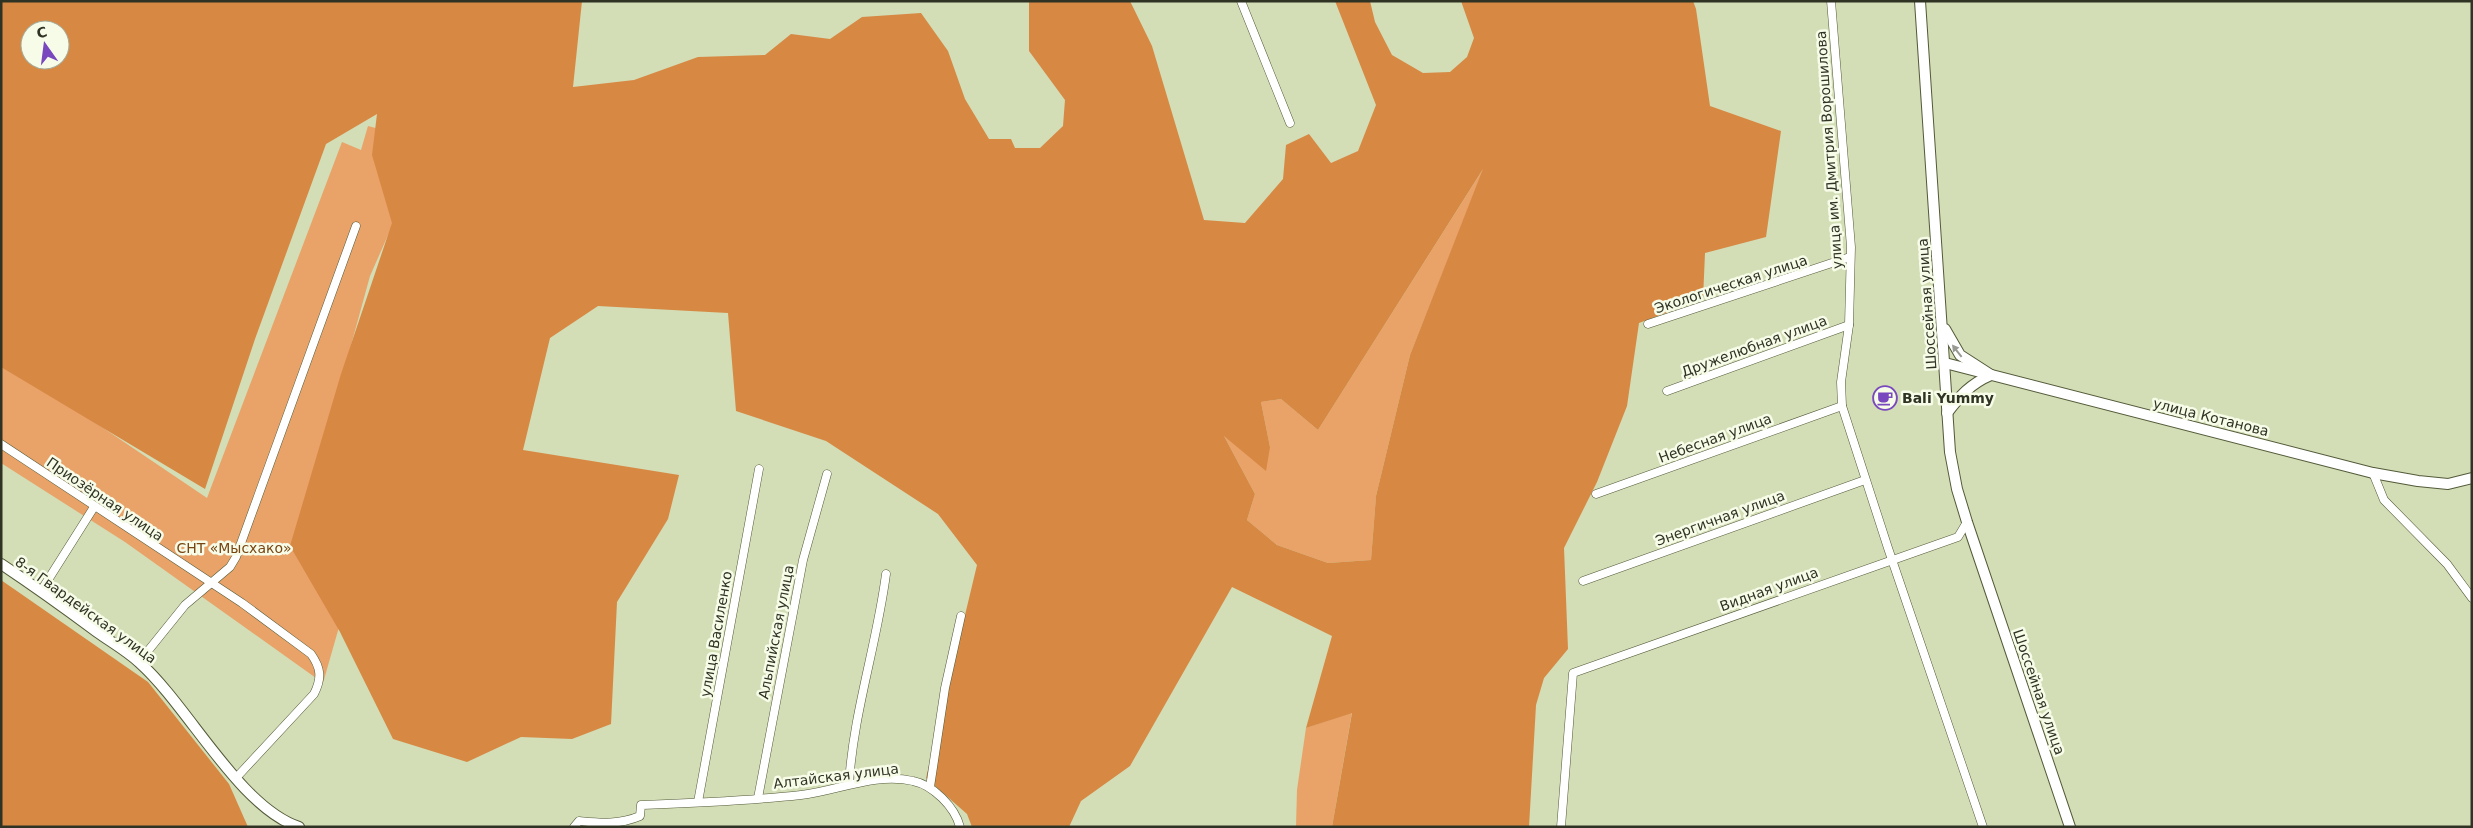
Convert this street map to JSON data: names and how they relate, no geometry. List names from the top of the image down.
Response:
{
  "streets": {
    "street": [
      "улица им. Дмитрия Ворошилова",
      "Экологическая улица",
      "Шоссейная улица",
      "Дружелюбная улица",
      "улица Котанова",
      "Небесная улица",
      "Приозёрная улица",
      "Энергичная улица",
      "Видная улица",
      "8-я Гвардейская улица",
      "Альпийская улица",
      "улица Василенко",
      "Алтайская улица"
    ]
  },
  "crossings": [
    ["улица им. Дмитрия Ворошилова", "Экологическая улица"],
    ["улица им. Дмитрия Ворошилова", "Дружелюбная улица"],
    ["улица им. Дмитрия Ворошилова", "Небесная улица"],
    ["улица им. Дмитрия Ворошилова", "Энергичная улица"],
    ["улица им. Дмитрия Ворошилова", "Видная улица"],
    ["Шоссейная улица", "улица Котанова"],
    ["Шоссейная улица", "Видная улица"],
    ["Приозёрная улица", "8-я Гвардейская улица"],
    ["Альпийская улица", "Алтайская улица"],
    ["улица Василенко", "Алтайская улица"]
  ],
  "parks": ["СНТ «Мысхако»"],
  "places": {
    "cafe": ["Bali Yummy"]
  },
  "north": "top"
}
